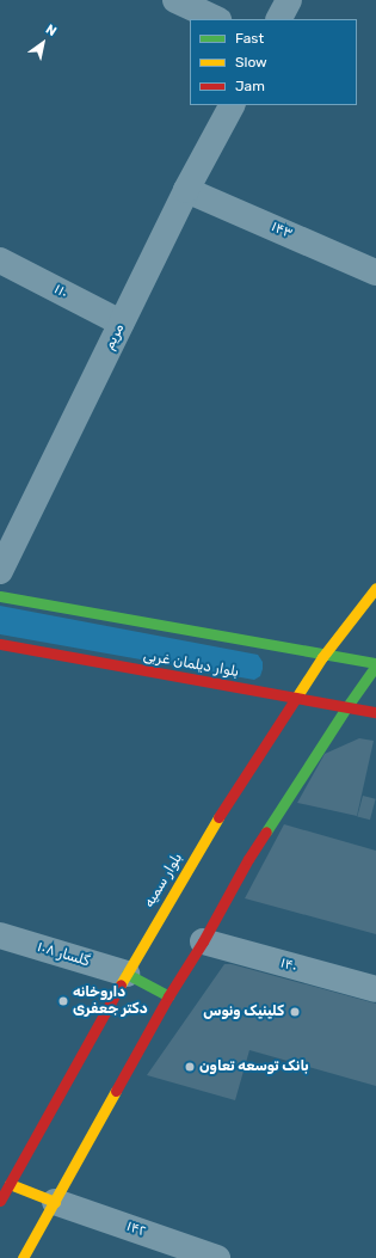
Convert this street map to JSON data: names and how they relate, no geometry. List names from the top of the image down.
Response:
{
  "streets": {
    "main road": ["بلوار دیلمان غربی", "بلوار سمیه"],
    "street": [
      "۱۴۳",
      "۱۱۰",
      "مریم",
      "گلسار ۱۰۸",
      "۱۴۰",
      "۱۴۲"
    ]
  },
  "crossings": [
    ["۱۴۳", "مریم"],
    ["۱۱۰", "مریم"],
    ["بلوار دیلمان غربی", "بلوار سمیه"],
    ["بلوار سمیه", "گلسار ۱۰۸"]
  ],
  "places": ["داروخانه دکتر جعفری", "کلینیک ونوس", "بانک توسعه تعاون"],
  "legend": ["Fast", "Slow", "Jam"],
  "north": "top right"
}
